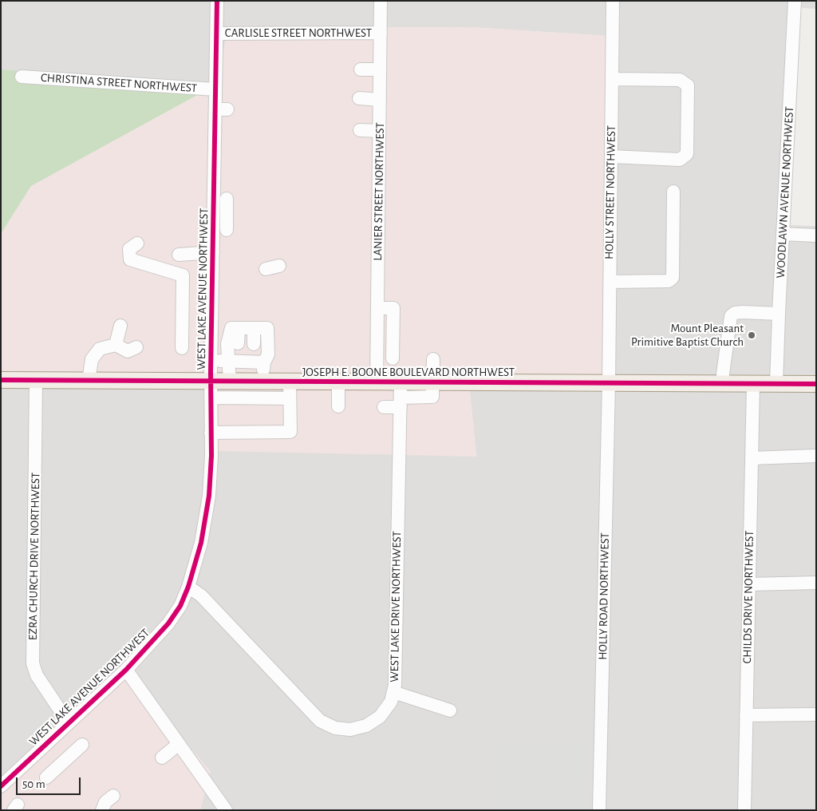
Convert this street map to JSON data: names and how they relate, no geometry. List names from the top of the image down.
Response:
{
  "streets": {
    "main road": ["JOSEPH E. BOONE BOULEVARD NORTHWEST"],
    "street": [
      "CARLISLE STREET NORTHWEST",
      "CHRISTINA STREET NORTHWEST",
      "LANIER STREET NORTHWEST",
      "HOLLY STREET NORTHWEST",
      "WOODLAWN AVENUE NORTHWEST",
      "WEST LAKE AVENUE NORTHWEST",
      "EZRA CHURCH DRIVE NORTHWEST",
      "HOLLY ROAD NORTHWEST",
      "CHILDS DRIVE NORTHWEST",
      "WEST LAKE DRIVE NORTHWEST"
    ]
  },
  "crossings": [
    ["CARLISLE STREET NORTHWEST", "LANIER STREET NORTHWEST"],
    ["CARLISLE STREET NORTHWEST", "WEST LAKE AVENUE NORTHWEST"],
    ["CHRISTINA STREET NORTHWEST", "WEST LAKE AVENUE NORTHWEST"],
    ["LANIER STREET NORTHWEST", "JOSEPH E. BOONE BOULEVARD NORTHWEST"],
    ["HOLLY STREET NORTHWEST", "JOSEPH E. BOONE BOULEVARD NORTHWEST"],
    ["HOLLY STREET NORTHWEST", "HOLLY ROAD NORTHWEST"],
    ["WOODLAWN AVENUE NORTHWEST", "JOSEPH E. BOONE BOULEVARD NORTHWEST"],
    ["WEST LAKE AVENUE NORTHWEST", "JOSEPH E. BOONE BOULEVARD NORTHWEST"],
    ["WEST LAKE AVENUE NORTHWEST", "EZRA CHURCH DRIVE NORTHWEST"],
    ["WEST LAKE AVENUE NORTHWEST", "WEST LAKE DRIVE NORTHWEST"],
    ["JOSEPH E. BOONE BOULEVARD NORTHWEST", "EZRA CHURCH DRIVE NORTHWEST"],
    ["JOSEPH E. BOONE BOULEVARD NORTHWEST", "HOLLY ROAD NORTHWEST"],
    ["JOSEPH E. BOONE BOULEVARD NORTHWEST", "CHILDS DRIVE NORTHWEST"],
    ["JOSEPH E. BOONE BOULEVARD NORTHWEST", "WEST LAKE DRIVE NORTHWEST"]
  ],
  "places": ["Mount Pleasant Primitive Baptist Church"],
  "scale_bar": "50 m"
}
